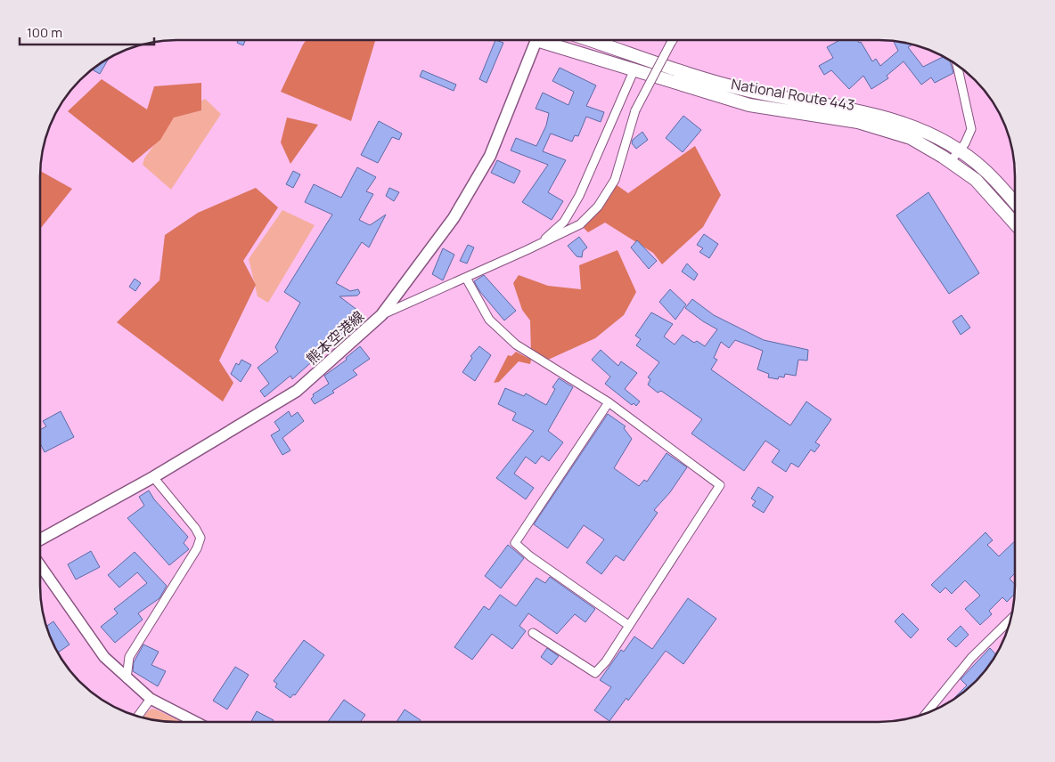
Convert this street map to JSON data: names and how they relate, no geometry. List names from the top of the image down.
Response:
{
  "streets": {
    "highway": ["National Route 443"],
    "main road": ["熊本空港線"]
  },
  "scale_bar": "100 m"
}
